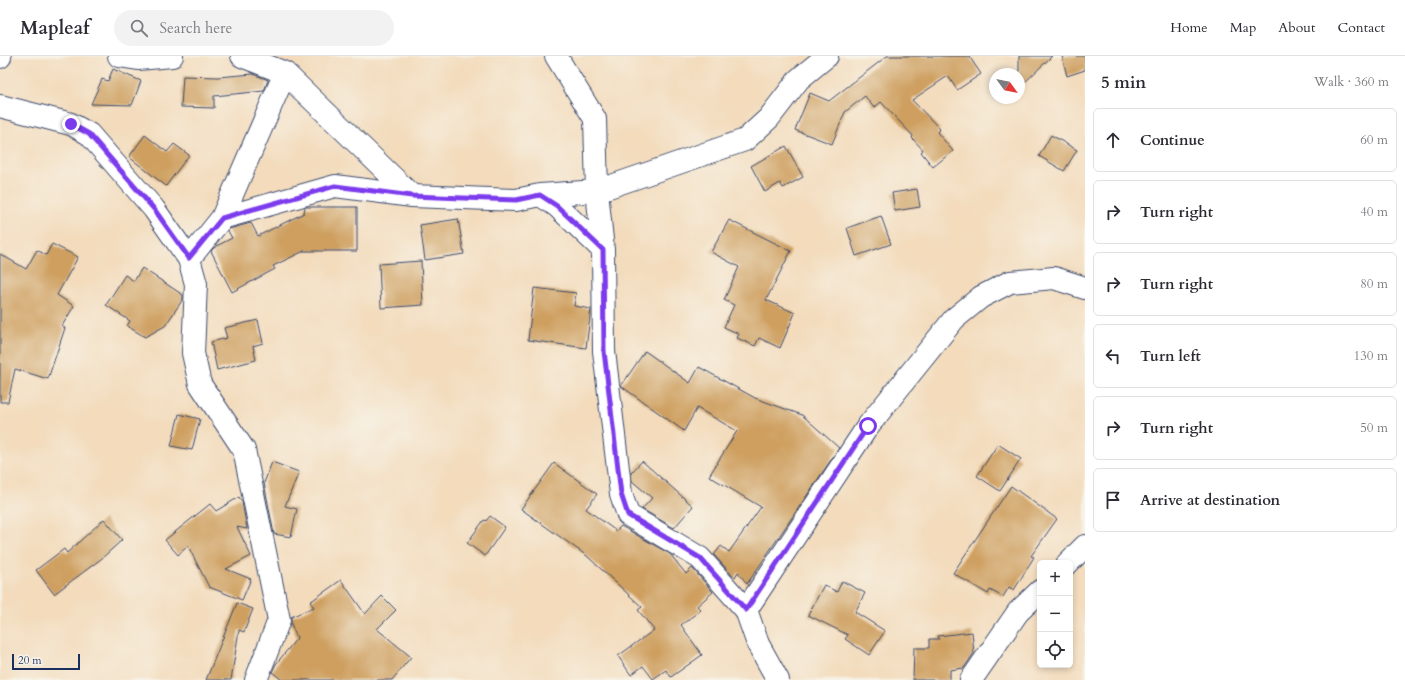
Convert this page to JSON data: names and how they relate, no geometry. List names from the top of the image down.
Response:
{
  "scale_bar": "20 m",
  "north": "bottom right",
  "page": {
    "header": "Mapleaf",
    "search": "Search here",
    "nav": [
      "Home",
      "Map",
      "About",
      "Contact"
    ],
    "heading": ["5 min", "Walk · 360 m"],
    "list": [
      ["Continue", "60 m"],
      ["Turn right", "40 m"],
      ["Turn right", "80 m"],
      ["Turn left", "130 m"],
      ["Turn right", "50 m"],
      "Arrive at destination"
    ],
    "map_buttons": ["+", "−"],
    "scale": "20 m"
  }
}
